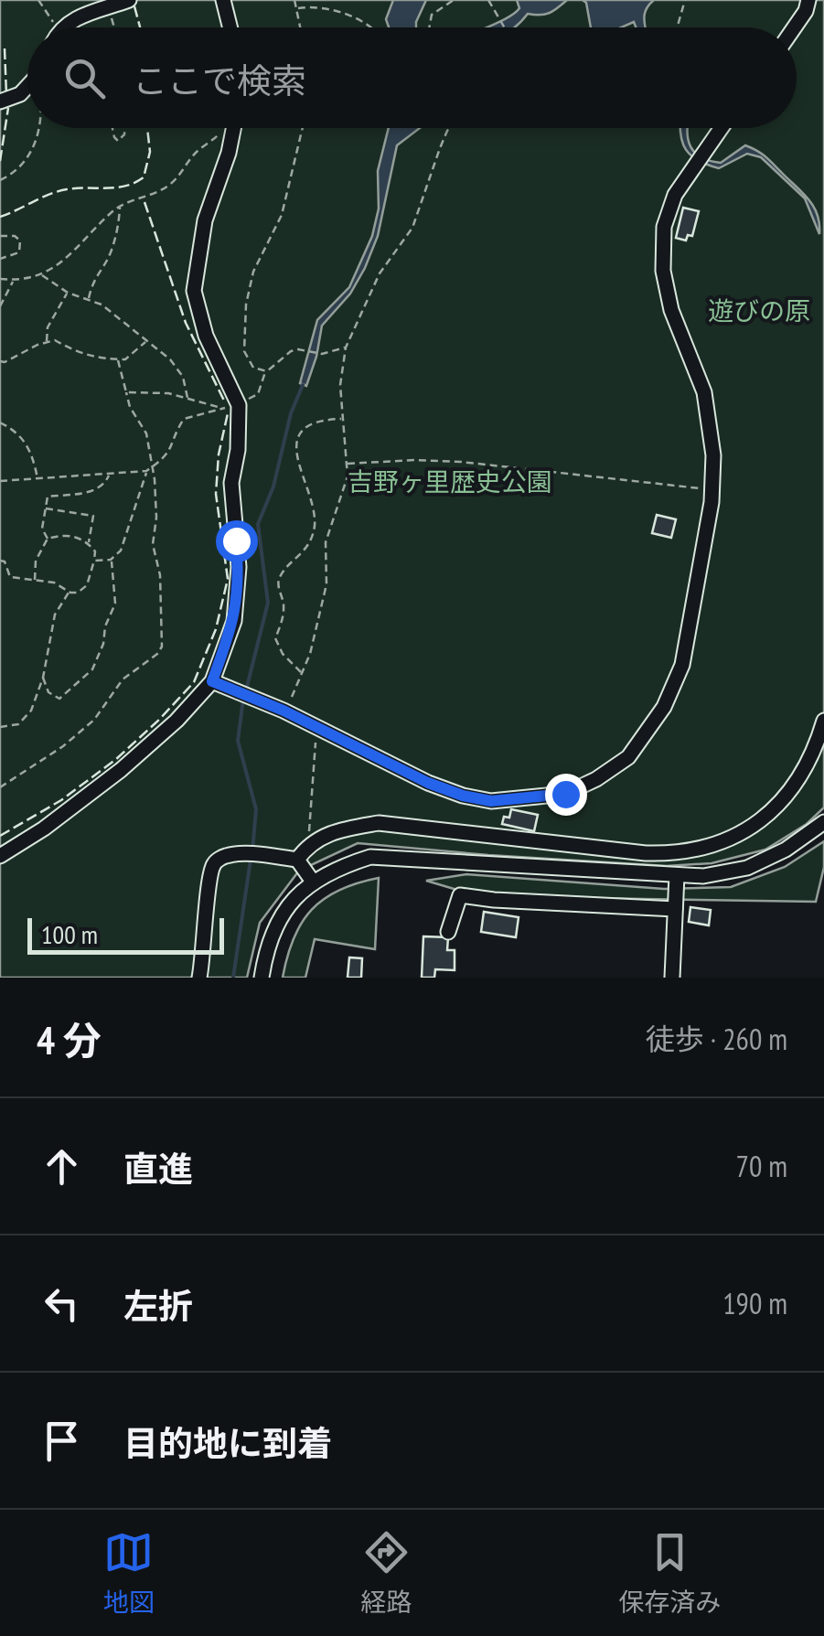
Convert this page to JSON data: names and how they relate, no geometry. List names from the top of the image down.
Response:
{
  "parks": ["遊びの原", "吉野ヶ里歴史公園"],
  "scale_bar": "100 m",
  "page": {
    "search": "ここで検索",
    "scale": "100 m",
    "heading": ["4 分", "徒歩 · 260 m"],
    "list": [
      ["直進", "70 m"],
      ["左折", "190 m"],
      "目的地に到着"
    ],
    "nav": ["地図", "経路", "保存済み"]
  }
}
